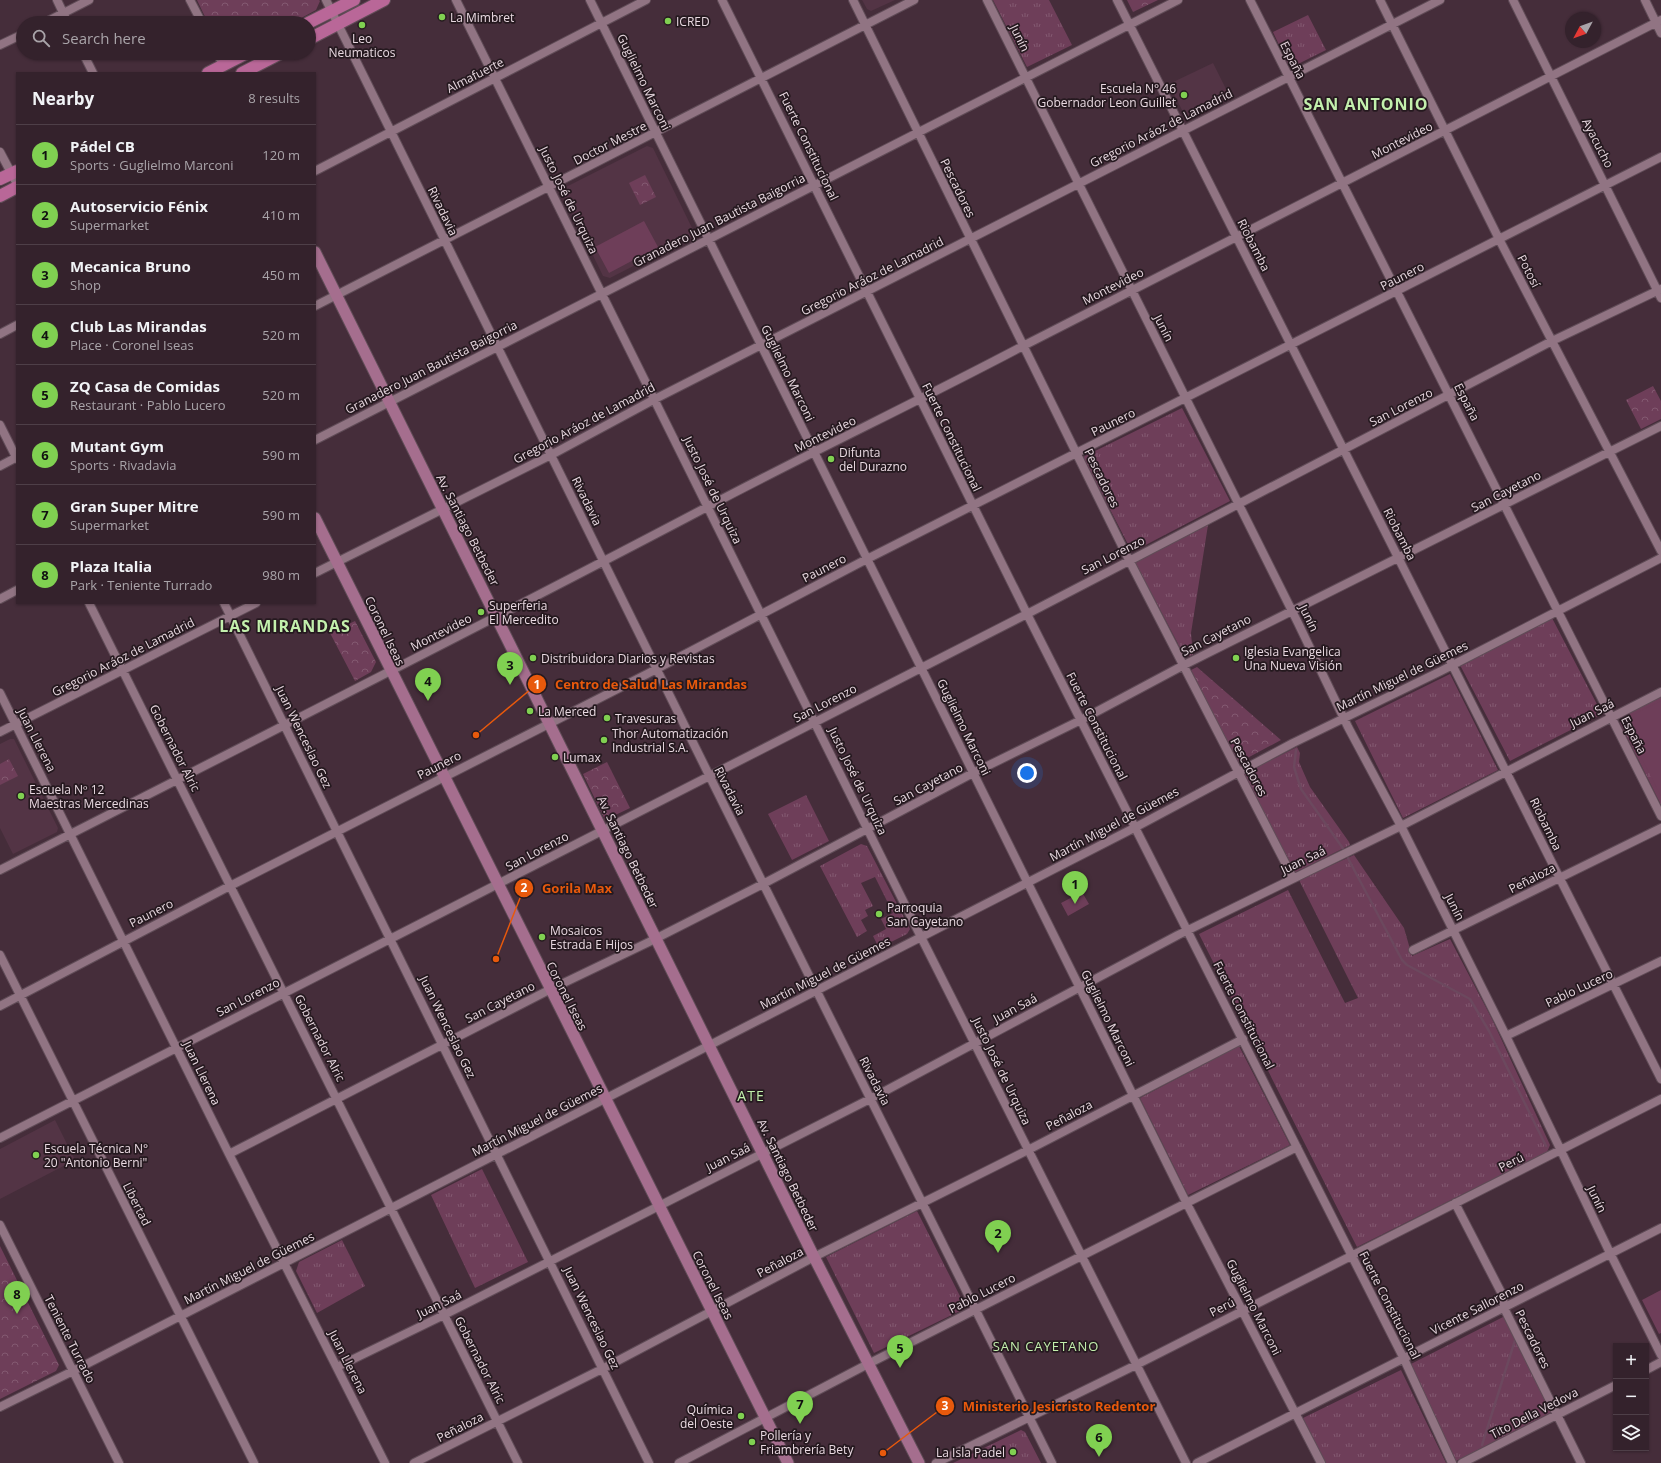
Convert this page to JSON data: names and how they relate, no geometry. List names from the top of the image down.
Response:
{
  "streets": {
    "main road": ["Av. Santiago Betbeder", "Coronel Iseas"],
    "street": [
      "Junín",
      "España",
      "Almafuerte",
      "Guglielmo Marconi",
      "Gregorio Aráoz de Lamadrid",
      "Montevideo",
      "Doctor Mestre",
      "Ayacucho",
      "Fuerte Constitucional",
      "Pescadores",
      "Justo José de Urquiza",
      "Rivadavia",
      "Granadero Juan Bautista Baigorria",
      "Riobamba",
      "Potosí",
      "Paunero",
      "San Lorenzo",
      "San Cayetano",
      "Martín Miguel de Güemes",
      "Juan Saá",
      "Juan Wenceslao Gez",
      "Juan Llerena",
      "Gobernador Alric",
      "Peñaloza",
      "Pablo Lucero",
      "Perú",
      "Libertad",
      "Vicente Sallorenzo",
      "Teniente Turrado",
      "Tito Della Vedova"
    ]
  },
  "crossings": [
    ["Junín", "Gregorio Aráoz de Lamadrid"],
    ["Junín", "Montevideo"],
    ["Junín", "Granadero Juan Bautista Baigorria"],
    ["Junín", "Paunero"],
    ["Junín", "San Lorenzo"],
    ["Junín", "San Cayetano"],
    ["Junín", "Martín Miguel de Güemes"],
    ["Junín", "Juan Saá"],
    ["Junín", "Peñaloza"],
    ["Junín", "Pablo Lucero"],
    ["Junín", "Perú"],
    ["Junín", "Vicente Sallorenzo"],
    ["España", "Gregorio Aráoz de Lamadrid"],
    ["España", "Montevideo"],
    ["España", "Paunero"],
    ["España", "San Lorenzo"],
    ["España", "San Cayetano"],
    ["España", "Martín Miguel de Güemes"],
    ["España", "Juan Saá"],
    ["Almafuerte", "Guglielmo Marconi"],
    ["Almafuerte", "Justo José de Urquiza"],
    ["Almafuerte", "Rivadavia"],
    ["Guglielmo Marconi", "Gregorio Aráoz de Lamadrid"],
    ["Guglielmo Marconi", "Montevideo"],
    ["Guglielmo Marconi", "Doctor Mestre"],
    ["Guglielmo Marconi", "Granadero Juan Bautista Baigorria"],
    ["Guglielmo Marconi", "Paunero"],
    ["Guglielmo Marconi", "San Lorenzo"],
    ["Guglielmo Marconi", "San Cayetano"],
    ["Guglielmo Marconi", "Martín Miguel de Güemes"],
    ["Guglielmo Marconi", "Juan Saá"],
    ["Guglielmo Marconi", "Peñaloza"],
    ["Guglielmo Marconi", "Pablo Lucero"],
    ["Guglielmo Marconi", "Perú"],
    ["Guglielmo Marconi", "Vicente Sallorenzo"],
    ["Gregorio Aráoz de Lamadrid", "Fuerte Constitucional"],
    ["Gregorio Aráoz de Lamadrid", "Pescadores"],
    ["Gregorio Aráoz de Lamadrid", "Justo José de Urquiza"],
    ["Gregorio Aráoz de Lamadrid", "Rivadavia"],
    ["Gregorio Aráoz de Lamadrid", "Riobamba"],
    ["Gregorio Aráoz de Lamadrid", "Potosí"],
    ["Gregorio Aráoz de Lamadrid", "Av. Santiago Betbeder"],
    ["Gregorio Aráoz de Lamadrid", "Coronel Iseas"],
    ["Gregorio Aráoz de Lamadrid", "Juan Wenceslao Gez"],
    ["Gregorio Aráoz de Lamadrid", "Juan Llerena"],
    ["Gregorio Aráoz de Lamadrid", "Gobernador Alric"],
    ["Montevideo", "Ayacucho"],
    ["Montevideo", "Fuerte Constitucional"],
    ["Montevideo", "Pescadores"],
    ["Montevideo", "Justo José de Urquiza"],
    ["Montevideo", "Rivadavia"],
    ["Montevideo", "Riobamba"],
    ["Montevideo", "Potosí"],
    ["Montevideo", "Av. Santiago Betbeder"],
    ["Montevideo", "Coronel Iseas"],
    ["Montevideo", "Juan Wenceslao Gez"],
    ["Montevideo", "Juan Llerena"],
    ["Montevideo", "Gobernador Alric"],
    ["Doctor Mestre", "Fuerte Constitucional"],
    ["Doctor Mestre", "Pescadores"],
    ["Doctor Mestre", "Justo José de Urquiza"],
    ["Doctor Mestre", "Rivadavia"],
    ["Doctor Mestre", "Av. Santiago Betbeder"],
    ["Ayacucho", "Paunero"],
    ["Ayacucho", "San Lorenzo"],
    ["Fuerte Constitucional", "Granadero Juan Bautista Baigorria"],
    ["Fuerte Constitucional", "Paunero"],
    ["Fuerte Constitucional", "San Lorenzo"],
    ["Fuerte Constitucional", "San Cayetano"],
    ["Fuerte Constitucional", "Martín Miguel de Güemes"],
    ["Fuerte Constitucional", "Juan Saá"],
    ["Fuerte Constitucional", "Peñaloza"],
    ["Fuerte Constitucional", "Pablo Lucero"],
    ["Fuerte Constitucional", "Perú"],
    ["Fuerte Constitucional", "Vicente Sallorenzo"],
    ["Pescadores", "Granadero Juan Bautista Baigorria"],
    ["Pescadores", "Paunero"],
    ["Pescadores", "San Lorenzo"],
    ["Pescadores", "San Cayetano"],
    ["Pescadores", "Martín Miguel de Güemes"],
    ["Pescadores", "Juan Saá"],
    ["Pescadores", "Perú"],
    ["Pescadores", "Vicente Sallorenzo"],
    ["Pescadores", "Tito Della Vedova"],
    ["Justo José de Urquiza", "Granadero Juan Bautista Baigorria"],
    ["Justo José de Urquiza", "Paunero"],
    ["Justo José de Urquiza", "San Lorenzo"],
    ["Justo José de Urquiza", "San Cayetano"],
    ["Justo José de Urquiza", "Martín Miguel de Güemes"],
    ["Justo José de Urquiza", "Juan Saá"],
    ["Justo José de Urquiza", "Peñaloza"],
    ["Justo José de Urquiza", "Pablo Lucero"],
    ["Justo José de Urquiza", "Perú"],
    ["Rivadavia", "Granadero Juan Bautista Baigorria"],
    ["Rivadavia", "Paunero"],
    ["Rivadavia", "San Lorenzo"],
    ["Rivadavia", "San Cayetano"],
    ["Rivadavia", "Martín Miguel de Güemes"],
    ["Rivadavia", "Juan Saá"],
    ["Rivadavia", "Peñaloza"],
    ["Rivadavia", "Pablo Lucero"],
    ["Rivadavia", "Perú"],
    ["Granadero Juan Bautista Baigorria", "Riobamba"],
    ["Granadero Juan Bautista Baigorria", "Av. Santiago Betbeder"],
    ["Riobamba", "Paunero"],
    ["Riobamba", "San Lorenzo"],
    ["Riobamba", "San Cayetano"],
    ["Riobamba", "Martín Miguel de Güemes"],
    ["Riobamba", "Juan Saá"],
    ["Riobamba", "Peñaloza"],
    ["Riobamba", "Pablo Lucero"],
    ["Potosí", "Paunero"],
    ["Potosí", "San Lorenzo"],
    ["Potosí", "San Cayetano"],
    ["Paunero", "Av. Santiago Betbeder"],
    ["Paunero", "Coronel Iseas"],
    ["Paunero", "Juan Wenceslao Gez"],
    ["Paunero", "Juan Llerena"],
    ["Paunero", "Gobernador Alric"],
    ["Paunero", "Libertad"],
    ["San Lorenzo", "Av. Santiago Betbeder"],
    ["San Lorenzo", "Coronel Iseas"],
    ["San Lorenzo", "Juan Wenceslao Gez"],
    ["San Lorenzo", "Juan Llerena"],
    ["San Lorenzo", "Gobernador Alric"],
    ["San Lorenzo", "Libertad"],
    ["San Cayetano", "Av. Santiago Betbeder"],
    ["San Cayetano", "Coronel Iseas"],
    ["San Cayetano", "Juan Wenceslao Gez"],
    ["San Cayetano", "Juan Llerena"],
    ["San Cayetano", "Gobernador Alric"],
    ["Av. Santiago Betbeder", "Martín Miguel de Güemes"],
    ["Av. Santiago Betbeder", "Juan Saá"],
    ["Av. Santiago Betbeder", "Peñaloza"],
    ["Av. Santiago Betbeder", "Pablo Lucero"],
    ["Coronel Iseas", "Martín Miguel de Güemes"],
    ["Coronel Iseas", "Juan Saá"],
    ["Coronel Iseas", "Peñaloza"],
    ["Coronel Iseas", "Pablo Lucero"],
    ["Martín Miguel de Güemes", "Juan Wenceslao Gez"],
    ["Martín Miguel de Güemes", "Juan Llerena"],
    ["Martín Miguel de Güemes", "Gobernador Alric"],
    ["Martín Miguel de Güemes", "Libertad"],
    ["Martín Miguel de Güemes", "Teniente Turrado"],
    ["Juan Saá", "Juan Wenceslao Gez"],
    ["Juan Saá", "Juan Llerena"],
    ["Juan Saá", "Gobernador Alric"],
    ["Juan Wenceslao Gez", "Peñaloza"],
    ["Gobernador Alric", "Peñaloza"]
  ],
  "districts": [
    "SAN ANTONIO",
    "LAS MIRANDAS",
    "ATE",
    "SAN CAYETANO"
  ],
  "places": [
    "La Mimbret",
    "ICRED",
    "Leo Neumaticos",
    "Escuela N° 46 Gobernador Leon Guillet",
    "Difunta del Durazno",
    "Superferia El Mercedito",
    "Distribuidora Diarios y Revistas",
    "Iglesia Evangelica Una Nueva Visión",
    "La Merced",
    "Travesuras",
    "Centro de Salud Las Mirandas",
    "Thor Automatización Industrial S.A.",
    "Lumax",
    "Escuela Nº 12 Maestras Mercedinas",
    "Parroquia San Cayetano",
    "Mosaicos Estrada E Hijos",
    "Gorila Max",
    "Escuela Técnica N° 20 \"Antonio Berni\"",
    "Química del Oeste",
    "Pollería y Friambrería Bety",
    "La Isla Padel",
    "Ministerio Jesicristo Redentor"
  ],
  "north": "bottom left",
  "page": {
    "search": "Search here",
    "heading": ["Nearby", "8 results"],
    "list": [
      {
        "mark": "1",
        "name": "Pádel CB",
        "note": "Sports · Guglielmo Marconi",
        "value": "120 m"
      },
      {
        "mark": "2",
        "name": "Autoservicio Fénix",
        "note": "Supermarket",
        "value": "410 m"
      },
      {
        "mark": "3",
        "name": "Mecanica Bruno",
        "note": "Shop",
        "value": "450 m"
      },
      {
        "mark": "4",
        "name": "Club Las Mirandas",
        "note": "Place · Coronel Iseas",
        "value": "520 m"
      },
      {
        "mark": "5",
        "name": "ZQ Casa de Comidas",
        "note": "Restaurant · Pablo Lucero",
        "value": "520 m"
      },
      {
        "mark": "6",
        "name": "Mutant Gym",
        "note": "Sports · Rivadavia",
        "value": "590 m"
      },
      {
        "mark": "7",
        "name": "Gran Super Mitre",
        "note": "Supermarket",
        "value": "590 m"
      },
      {
        "mark": "8",
        "name": "Plaza Italia",
        "note": "Park · Teniente Turrado",
        "value": "980 m"
      }
    ],
    "pins": [
      "3",
      "4",
      "1",
      "2",
      "8",
      "5",
      "7",
      "6"
    ],
    "map_buttons": ["+", "−"]
  }
}
